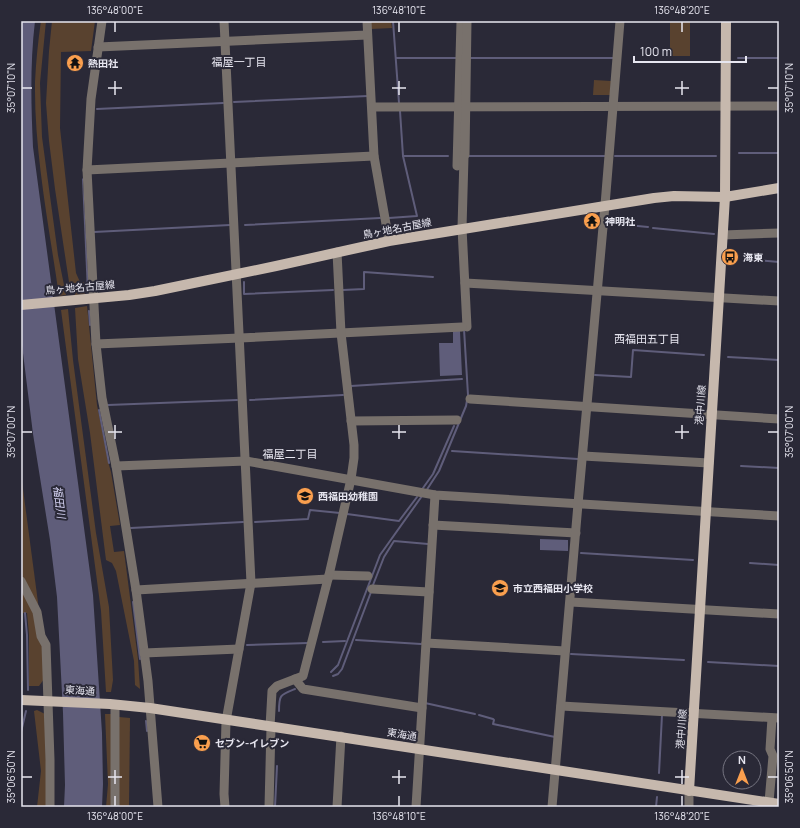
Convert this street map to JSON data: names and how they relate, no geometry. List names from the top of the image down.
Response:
{
  "streets": {
    "main road": ["鳥ヶ地名古屋線", "港中川線", "東海通"]
  },
  "crossings": [
    ["鳥ヶ地名古屋線", "港中川線"],
    ["港中川線", "東海通"]
  ],
  "districts": ["福屋一丁目", "西福田五丁目", "福屋二丁目"],
  "water": ["福田川"],
  "places": {
    "temple": ["熱田社", "神明社"],
    "bus stop": ["海東"],
    "school or university": ["西福田幼稚園", "市立西福田小学校"],
    "supermarket": ["セブン-イレブン"]
  },
  "scale_bar": "100 m",
  "north": "top",
  "coordinates": [
    "136°48'00\"E",
    "136°48'10\"E",
    "136°48'20\"E",
    "35°07'10\"N",
    "35°07'00\"N",
    "35°06'50\"N"
  ]
}
